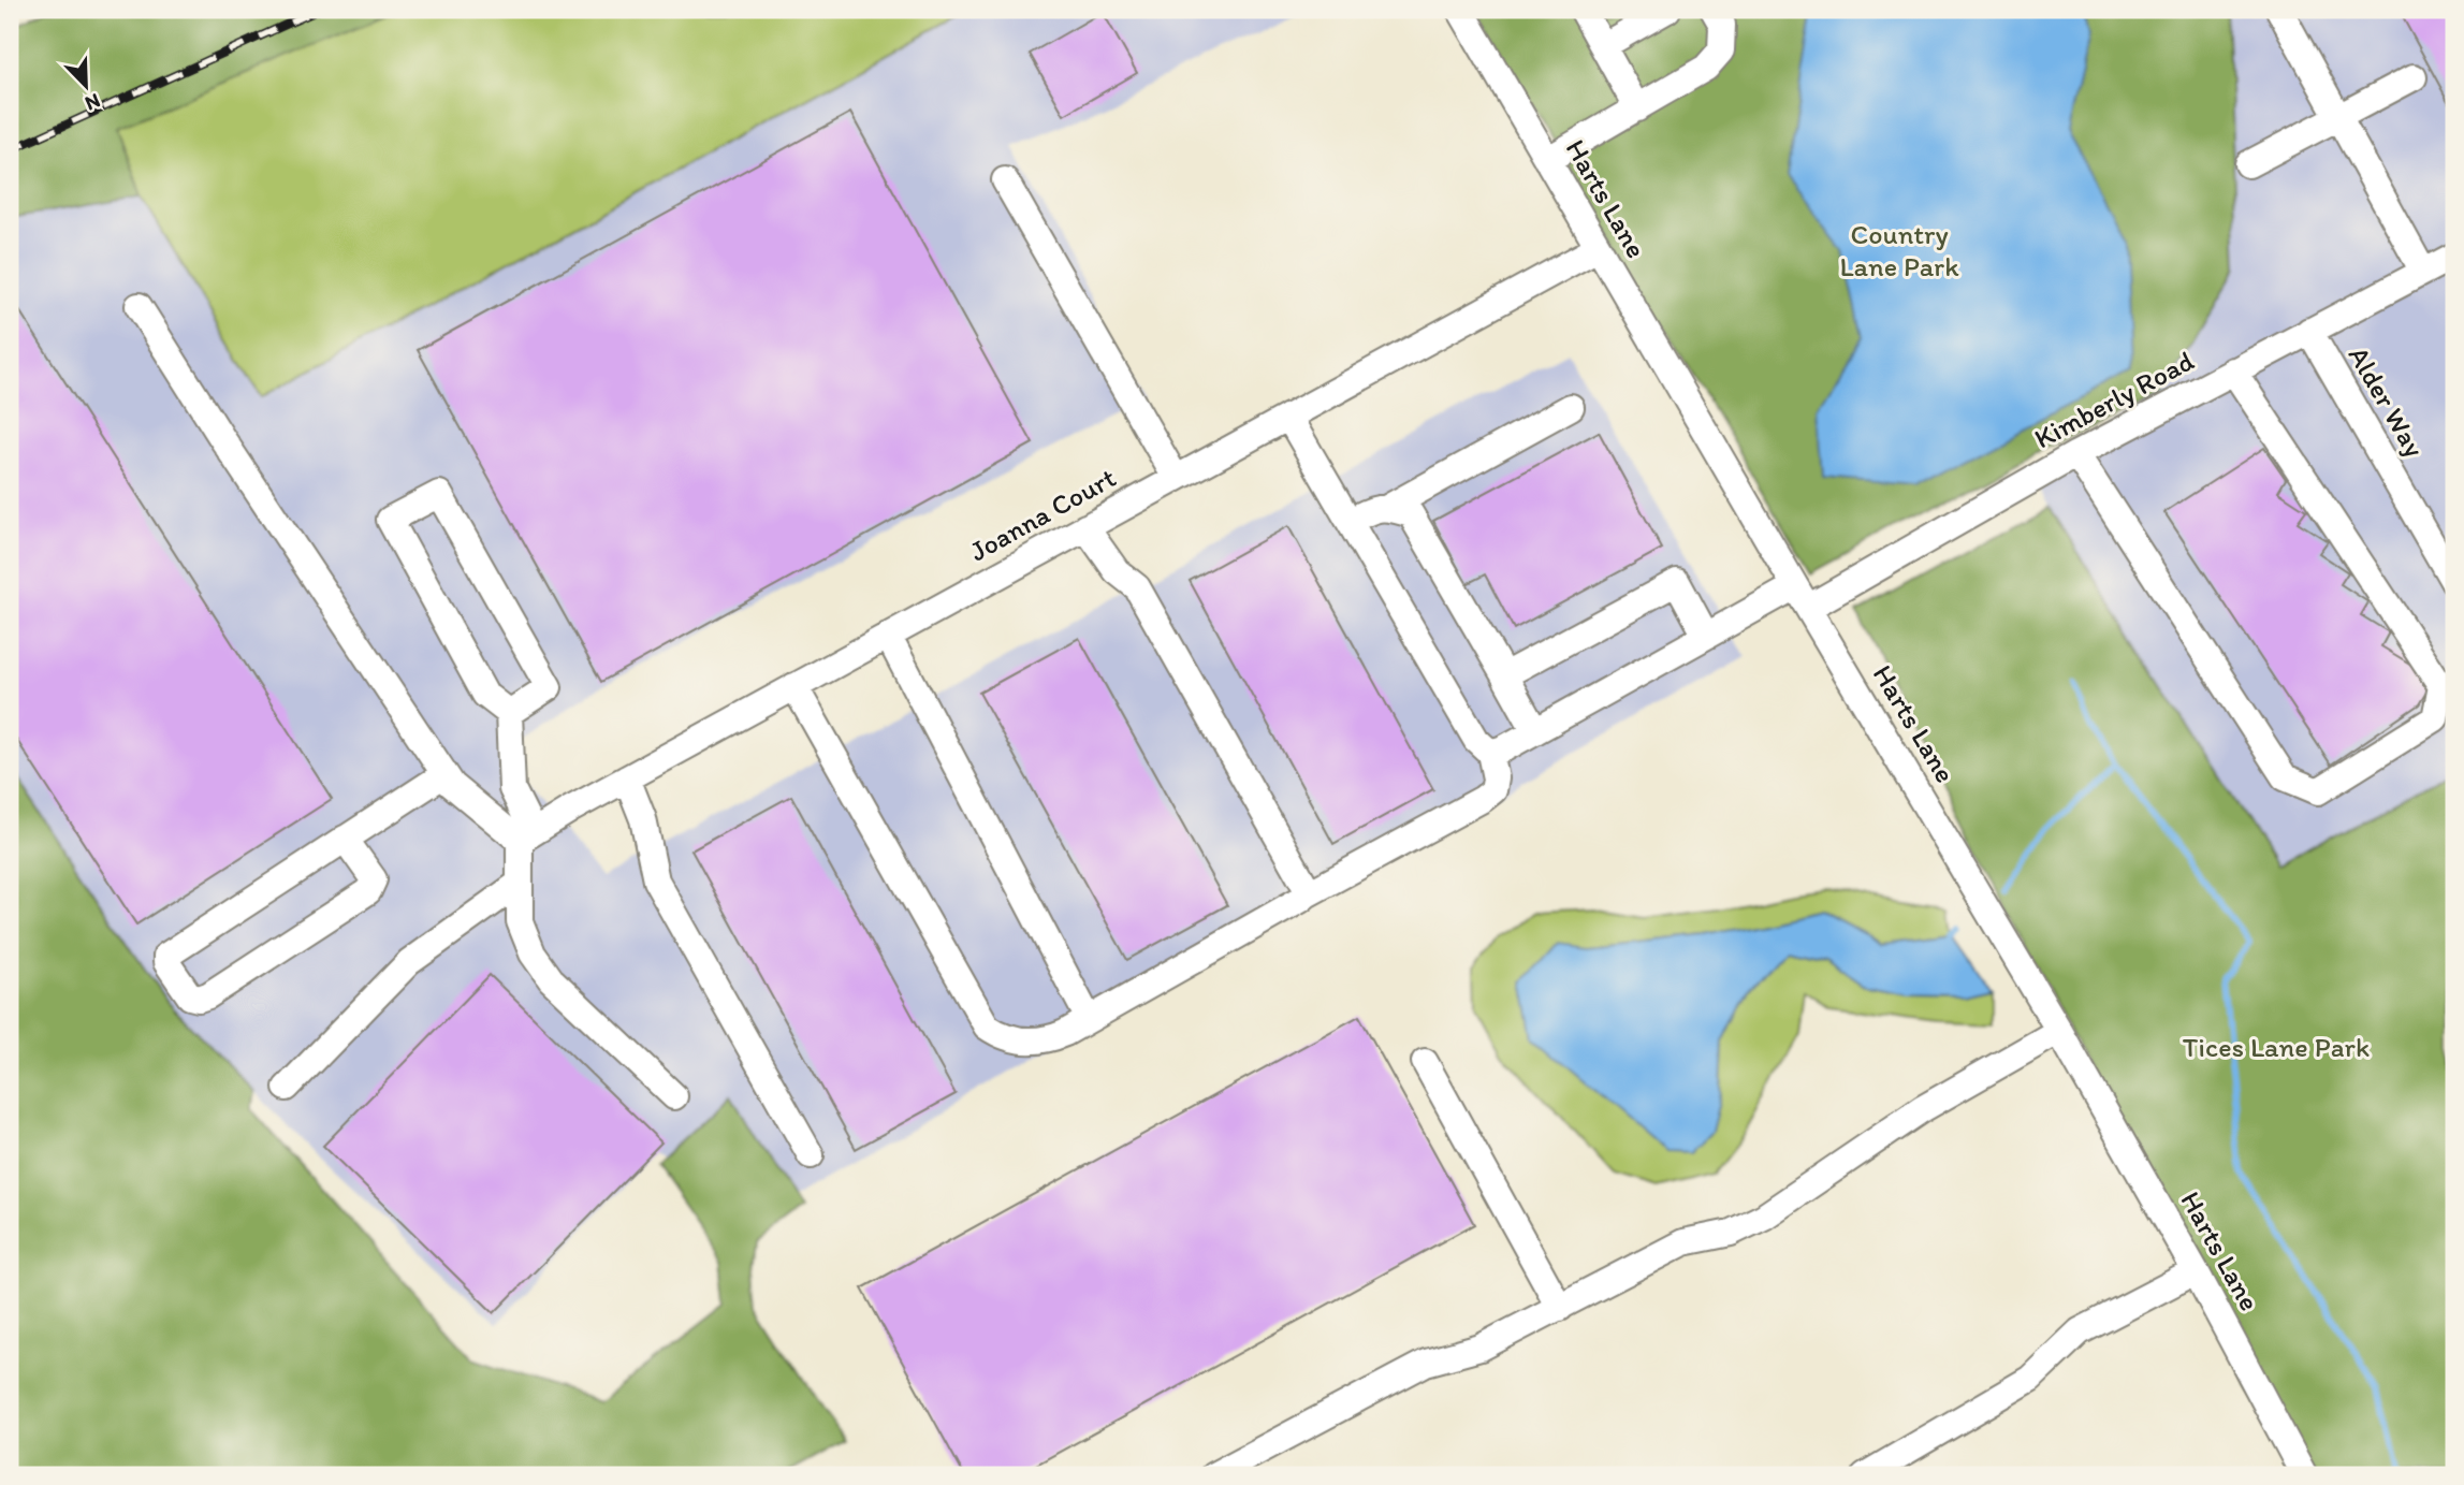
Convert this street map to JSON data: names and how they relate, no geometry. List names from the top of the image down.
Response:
{
  "streets": {
    "street": [
      "Harts Lane",
      "Kimberly Road",
      "Alder Way",
      "Joanna Court"
    ]
  },
  "crossings": [
    ["Harts Lane", "Kimberly Road"],
    ["Harts Lane", "Joanna Court"],
    ["Kimberly Road", "Alder Way"]
  ],
  "parks": ["Country Lane Park", "Tices Lane Park"],
  "north": "bottom right"
}
